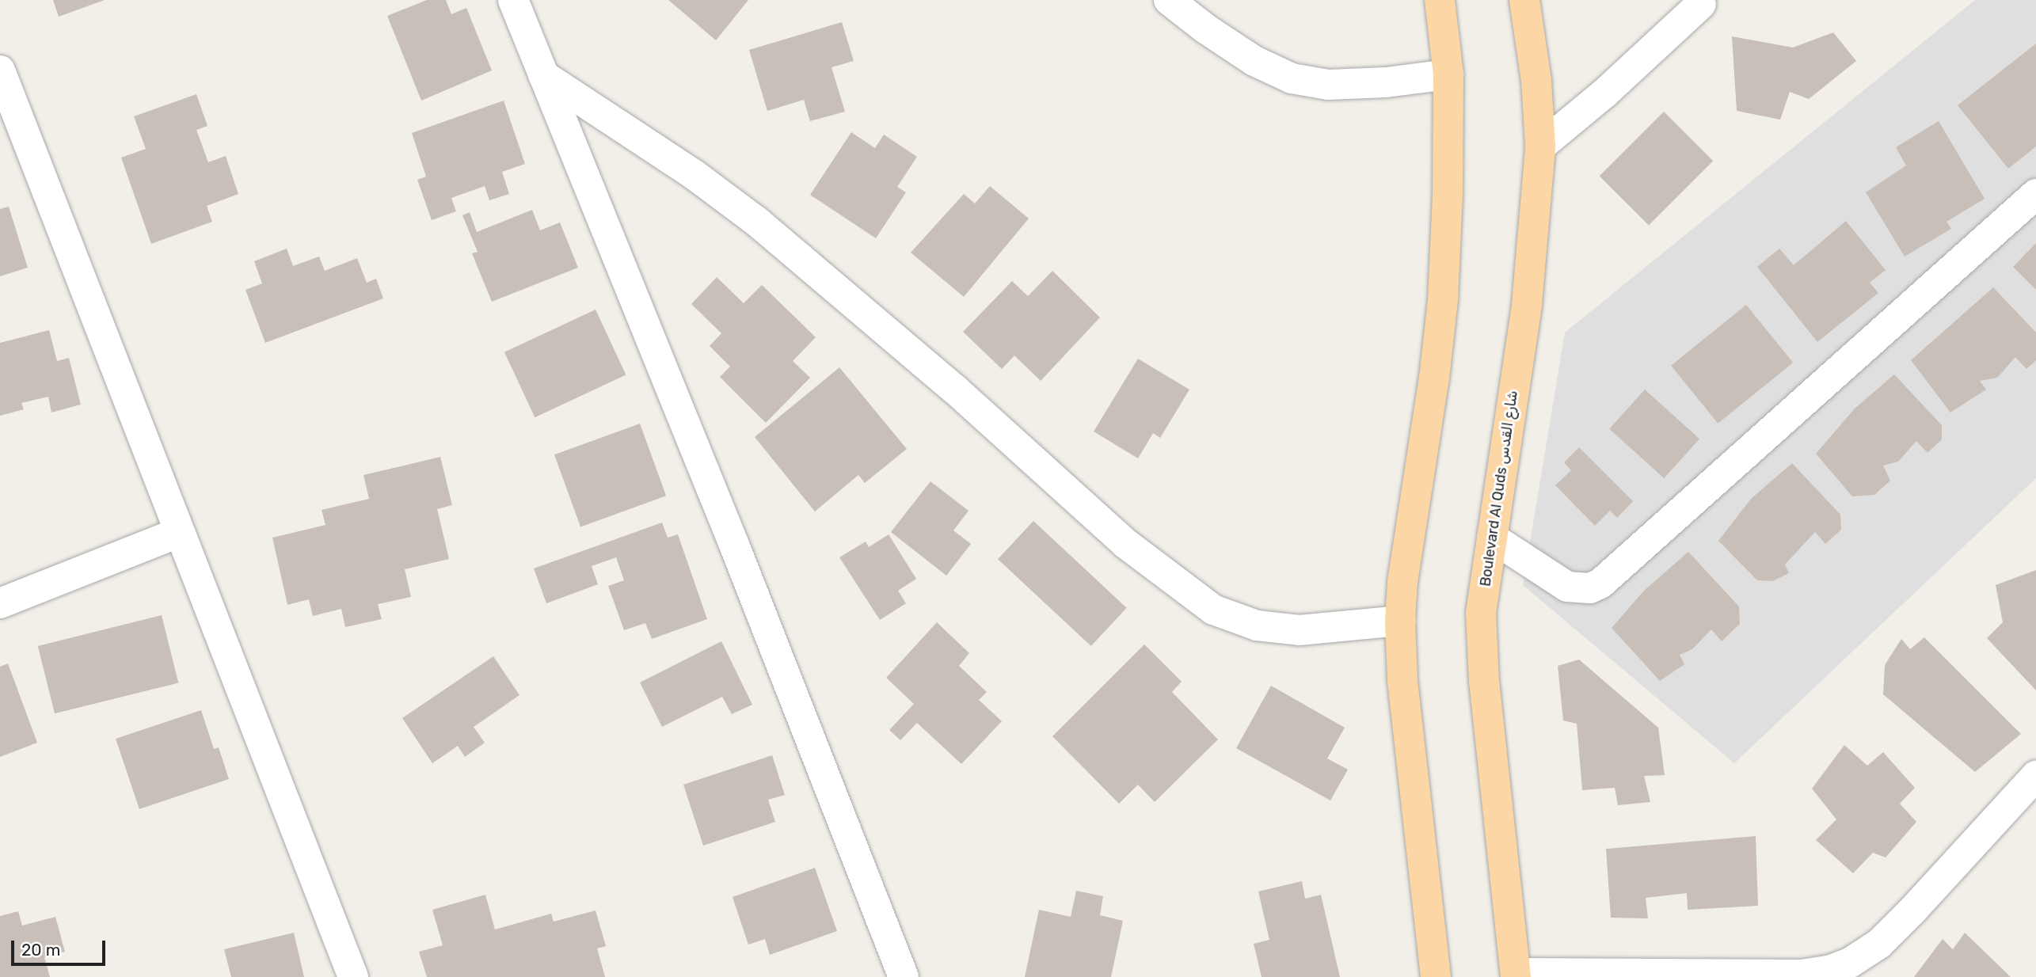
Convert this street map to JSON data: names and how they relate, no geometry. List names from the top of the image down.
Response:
{
  "streets": {
    "main road": ["Boulevard Al Quds شارع القدس"]
  },
  "scale_bar": "20 m"
}
